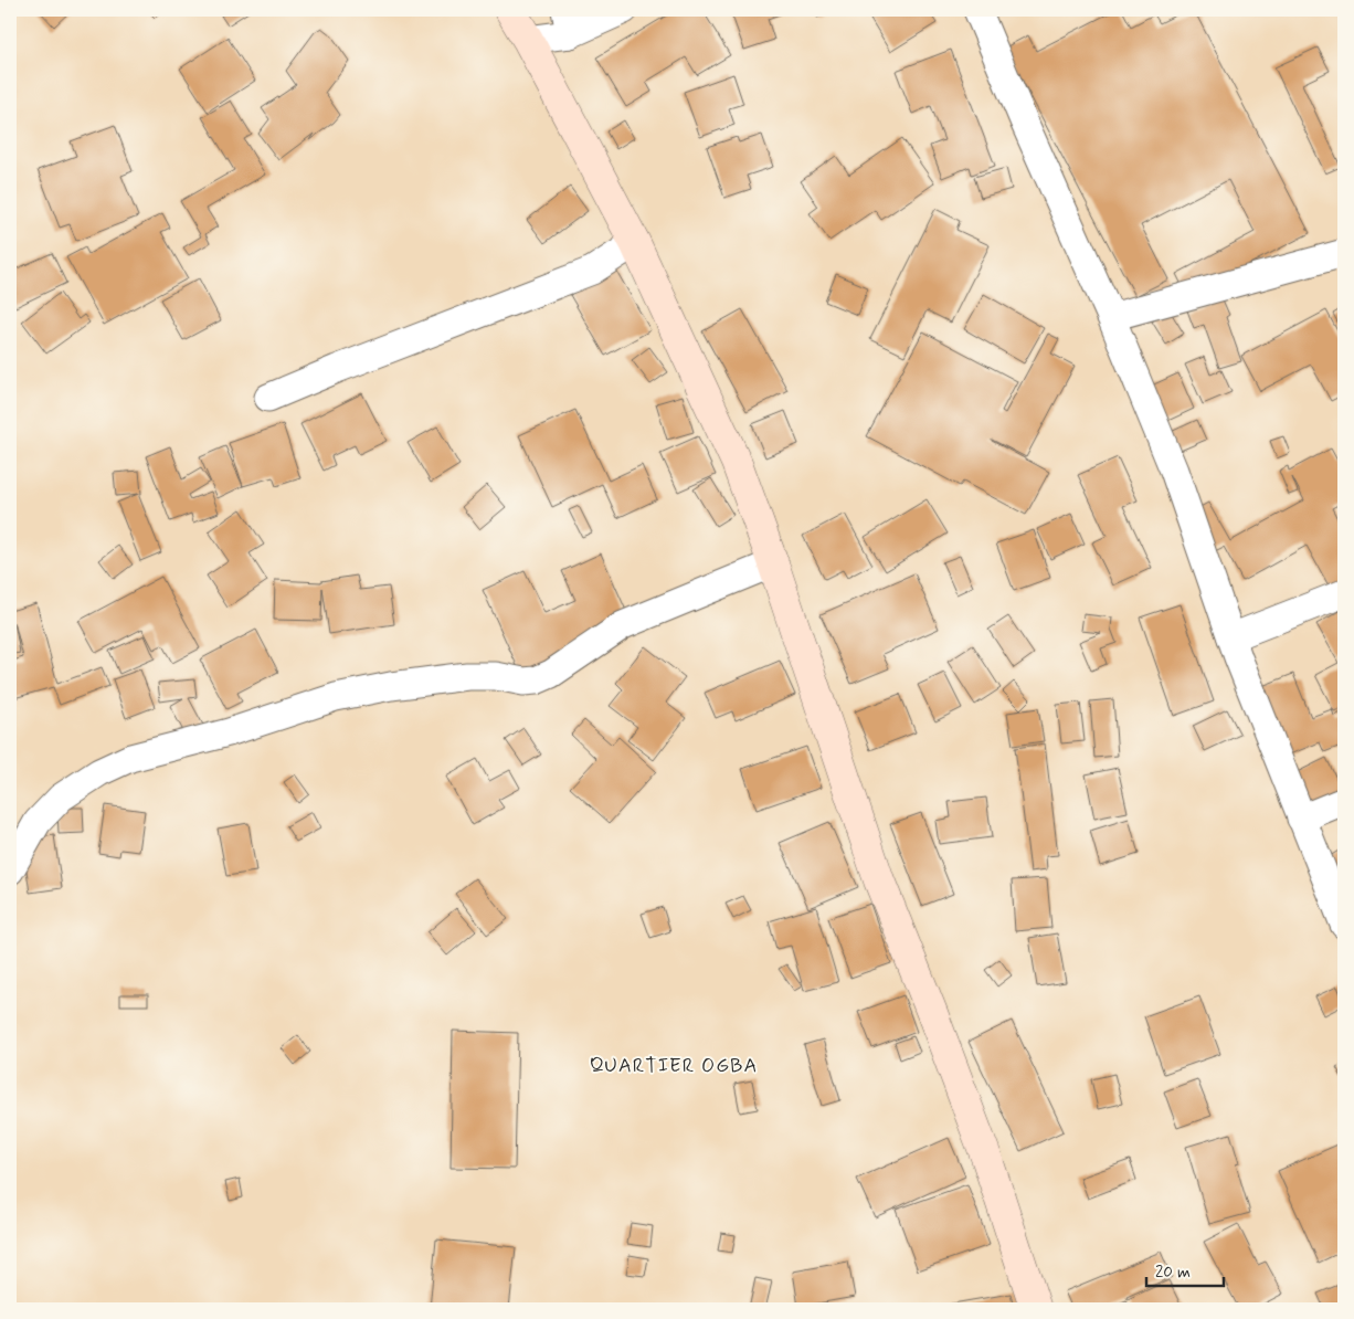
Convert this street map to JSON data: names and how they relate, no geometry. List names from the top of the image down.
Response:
{
  "districts": ["QUARTIER OGBA"],
  "scale_bar": "20 m"
}
